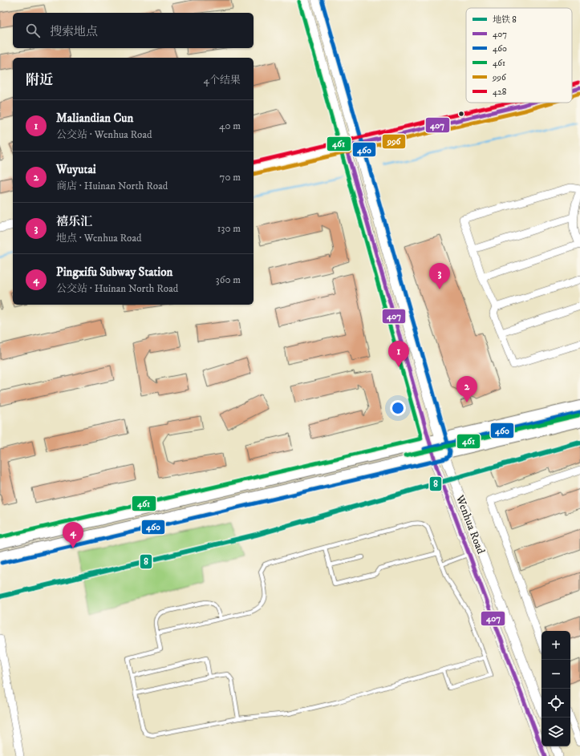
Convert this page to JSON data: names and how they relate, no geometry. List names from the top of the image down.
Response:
{
  "streets": {
    "street": ["Wenhua Road"]
  },
  "lines": [
    "transit line 460",
    "transit line 461",
    "transit line 428",
    "transit line 407",
    "transit line 996",
    "metro line 8"
  ],
  "legend": [
    "地铁 8",
    "407",
    "460",
    "461",
    "996",
    "428"
  ],
  "page": {
    "search": "搜索地点",
    "heading": ["附近", "4个结果"],
    "list": [
      {
        "mark": "1",
        "name": "Maliandian Cun",
        "note": "公交站 · Wenhua Road",
        "value": "40 m"
      },
      {
        "mark": "2",
        "name": "Wuyutai",
        "note": "商店 · Huinan North Road",
        "value": "70 m"
      },
      {
        "mark": "3",
        "name": "禧乐汇",
        "note": "地点 · Wenhua Road",
        "value": "130 m"
      },
      {
        "mark": "4",
        "name": "Pingxifu Subway Station",
        "note": "公交站 · Huinan North Road",
        "value": "360 m"
      }
    ],
    "pins": [
      "3",
      "1",
      "2",
      "4"
    ],
    "map_buttons": ["+", "−"]
  }
}
